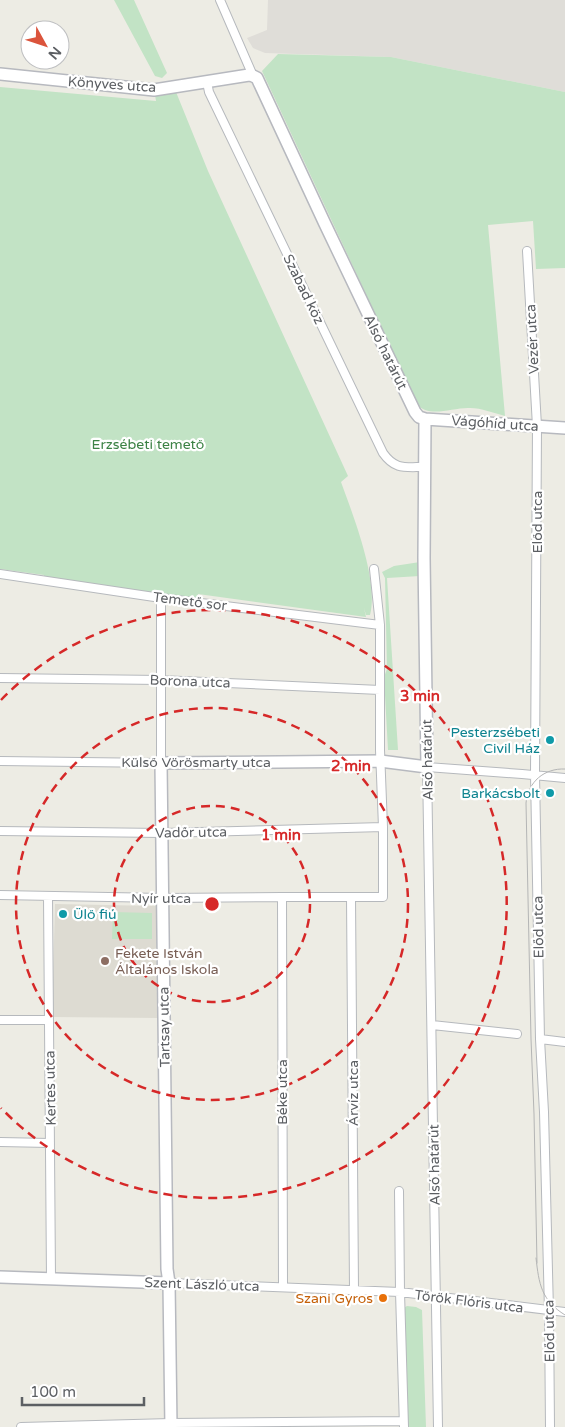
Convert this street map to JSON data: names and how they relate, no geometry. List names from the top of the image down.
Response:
{
  "streets": {
    "street": [
      "Könyves utca",
      "Szabad köz",
      "Vezér utca",
      "Alsó határút",
      "Vágóhíd utca",
      "Előd utca",
      "Temető sor",
      "Borona utca",
      "Külső Vörösmarty utca",
      "Vadőr utca",
      "Nyír utca",
      "Tartsay utca",
      "Kertes utca",
      "Béke utca",
      "Árvíz utca",
      "Szent László utca",
      "Török Flóris utca"
    ]
  },
  "crossings": [
    ["Könyves utca", "Szabad köz"],
    ["Könyves utca", "Alsó határút"],
    ["Szabad köz", "Alsó határút"],
    ["Vezér utca", "Vágóhíd utca"],
    ["Vezér utca", "Előd utca"],
    ["Alsó határút", "Vágóhíd utca"],
    ["Alsó határút", "Külső Vörösmarty utca"],
    ["Alsó határút", "Török Flóris utca"],
    ["Vágóhíd utca", "Előd utca"],
    ["Előd utca", "Török Flóris utca"],
    ["Temető sor", "Tartsay utca"],
    ["Borona utca", "Tartsay utca"],
    ["Külső Vörösmarty utca", "Tartsay utca"],
    ["Vadőr utca", "Nyír utca"],
    ["Vadőr utca", "Tartsay utca"],
    ["Nyír utca", "Tartsay utca"],
    ["Nyír utca", "Kertes utca"],
    ["Nyír utca", "Béke utca"],
    ["Nyír utca", "Árvíz utca"],
    ["Tartsay utca", "Szent László utca"],
    ["Kertes utca", "Szent László utca"],
    ["Béke utca", "Szent László utca"],
    ["Árvíz utca", "Szent László utca"],
    ["Szent László utca", "Török Flóris utca"]
  ],
  "parks": ["Erzsébeti temető"],
  "places": [
    "Pesterzsébeti Civil Ház",
    "Barkácsbolt",
    "Ülő fiú",
    "Fekete István Általános Iskola",
    "Szani Gyros"
  ],
  "scale_bar": "100 m",
  "north": "bottom right",
  "rings": ["3 min", "2 min", "1 min"]
}
